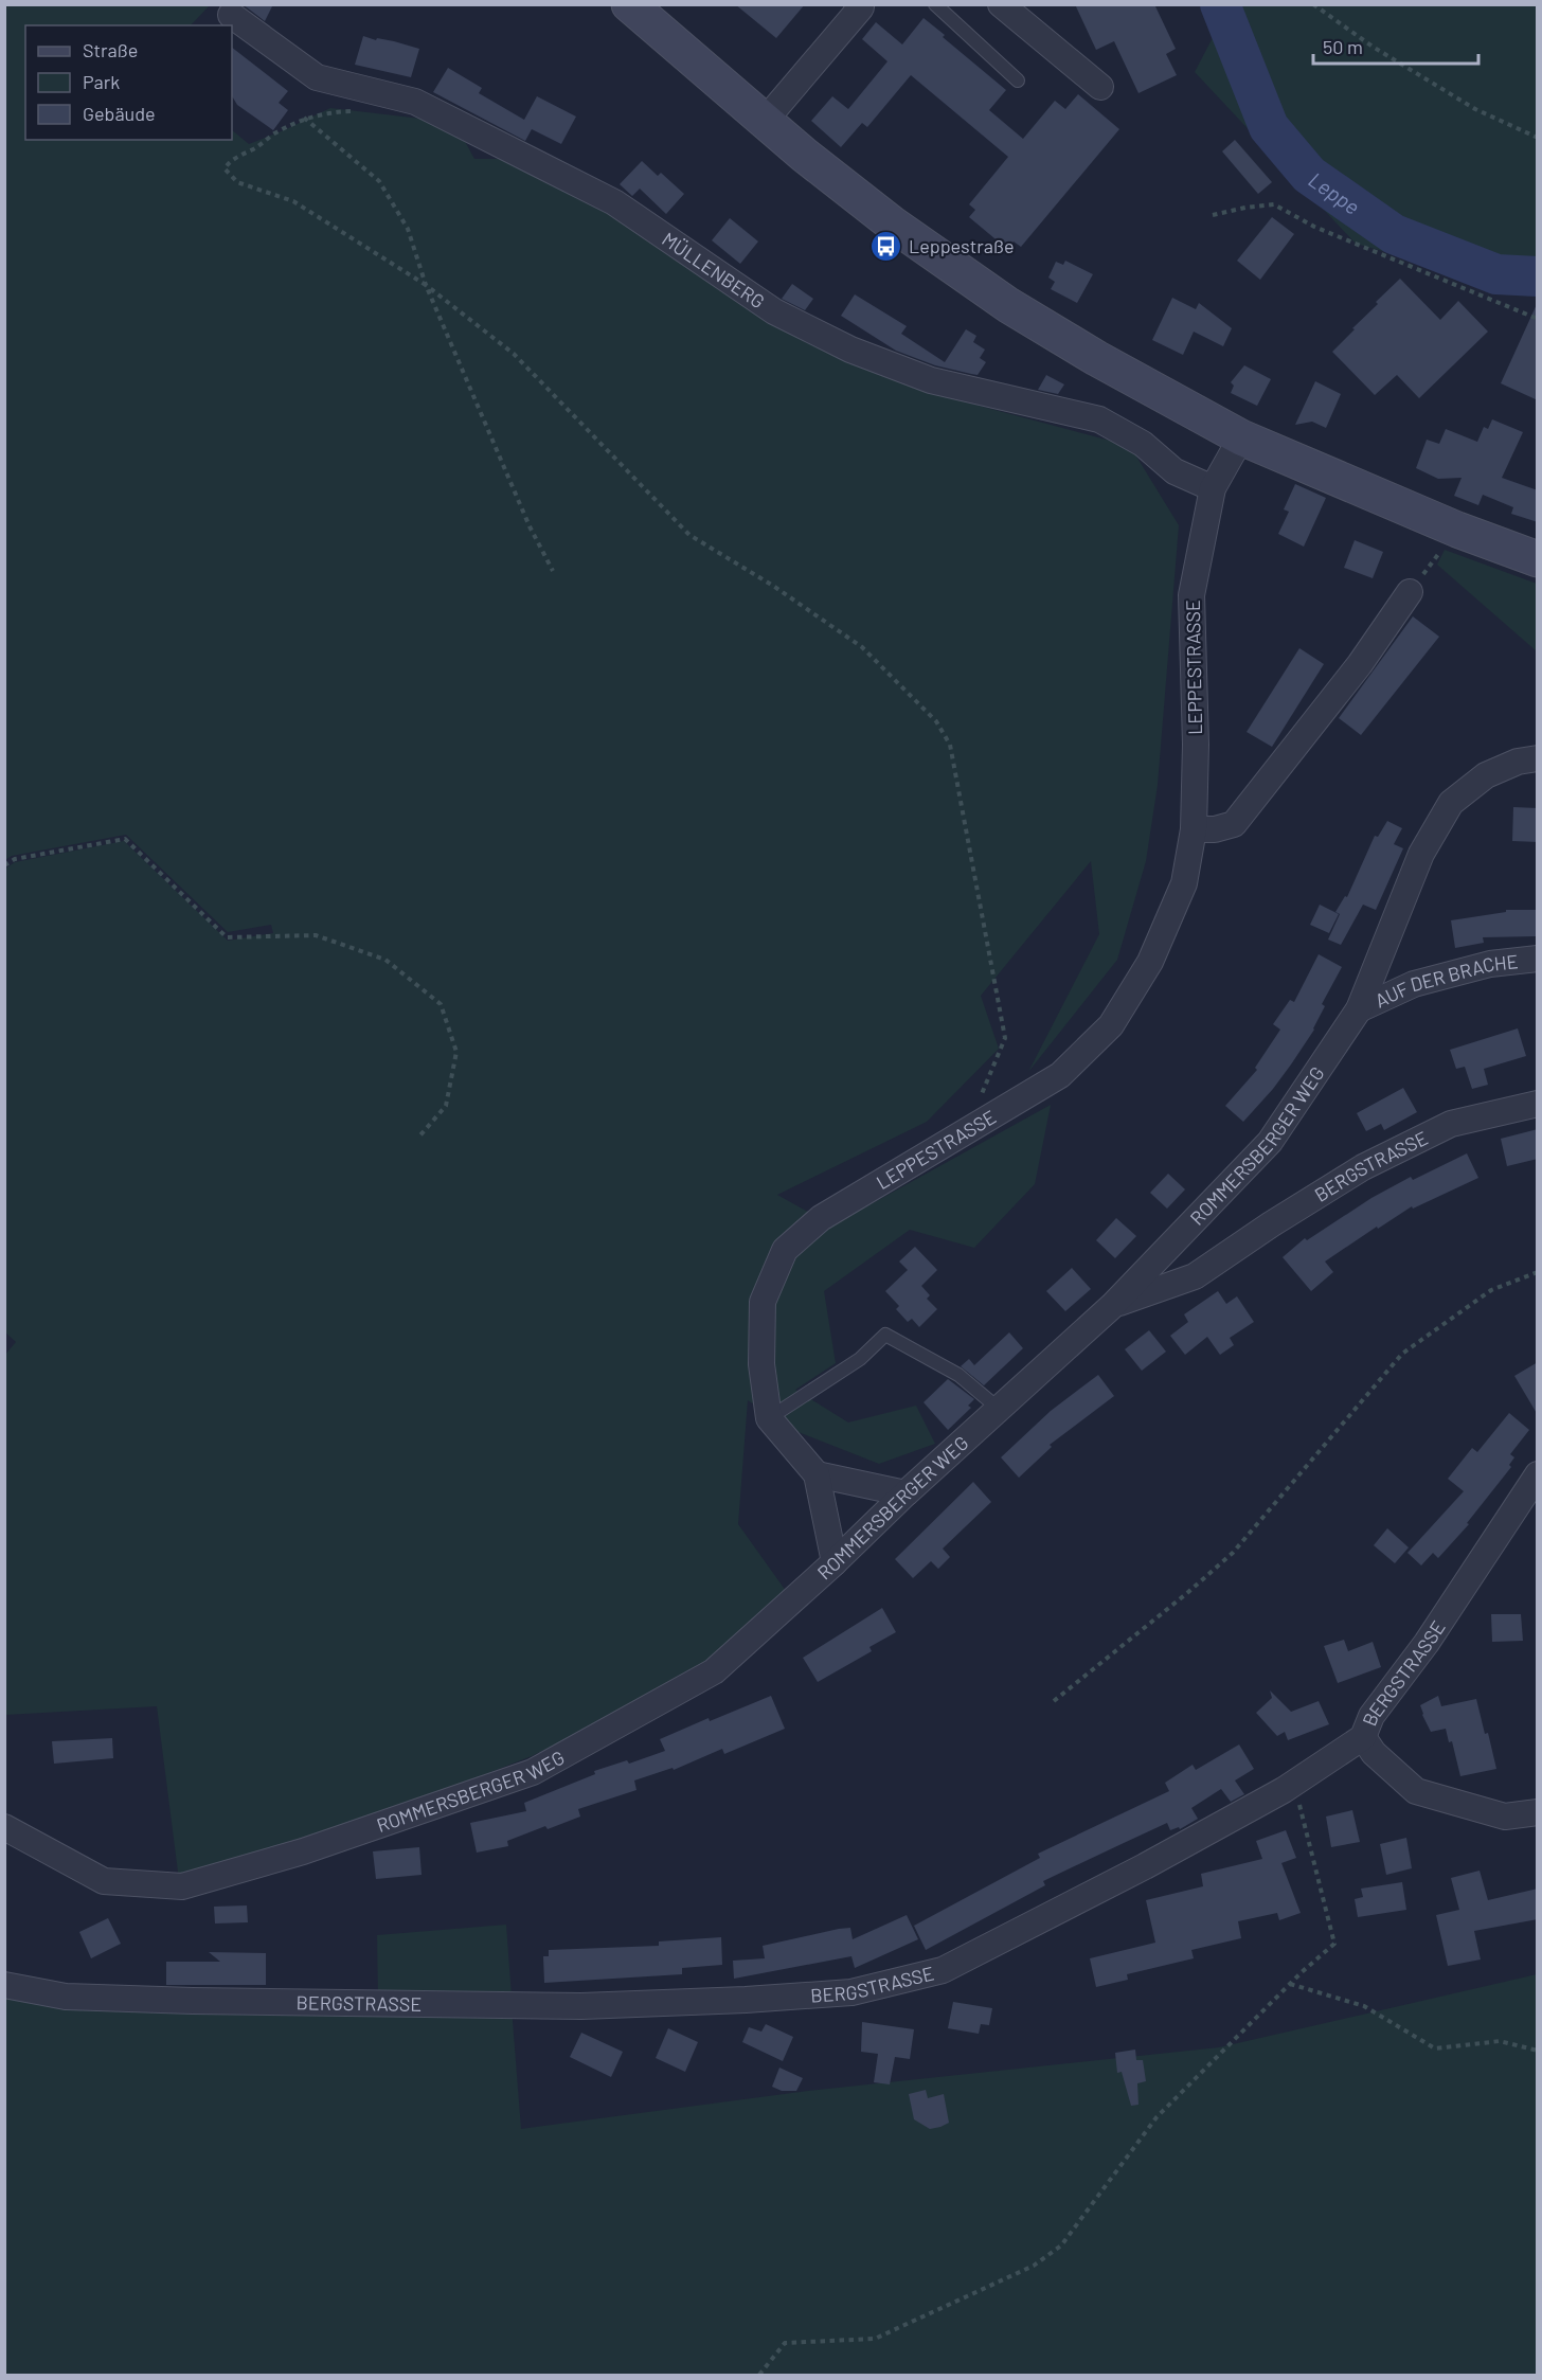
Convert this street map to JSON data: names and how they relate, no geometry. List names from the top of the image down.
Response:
{
  "streets": {
    "street": [
      "MÜLLENBERG",
      "LEPPESTRASSE",
      "AUF DER BRACHE",
      "ROMMERSBERGER WEG",
      "BERGSTRASSE"
    ]
  },
  "crossings": [
    ["MÜLLENBERG", "LEPPESTRASSE"],
    ["AUF DER BRACHE", "ROMMERSBERGER WEG"],
    ["ROMMERSBERGER WEG", "BERGSTRASSE"]
  ],
  "water": ["Leppe"],
  "places": {
    "bus stop": ["Leppestraße"]
  },
  "legend": ["Straße", "Park", "Gebäude"],
  "scale_bar": "50 m"
}
